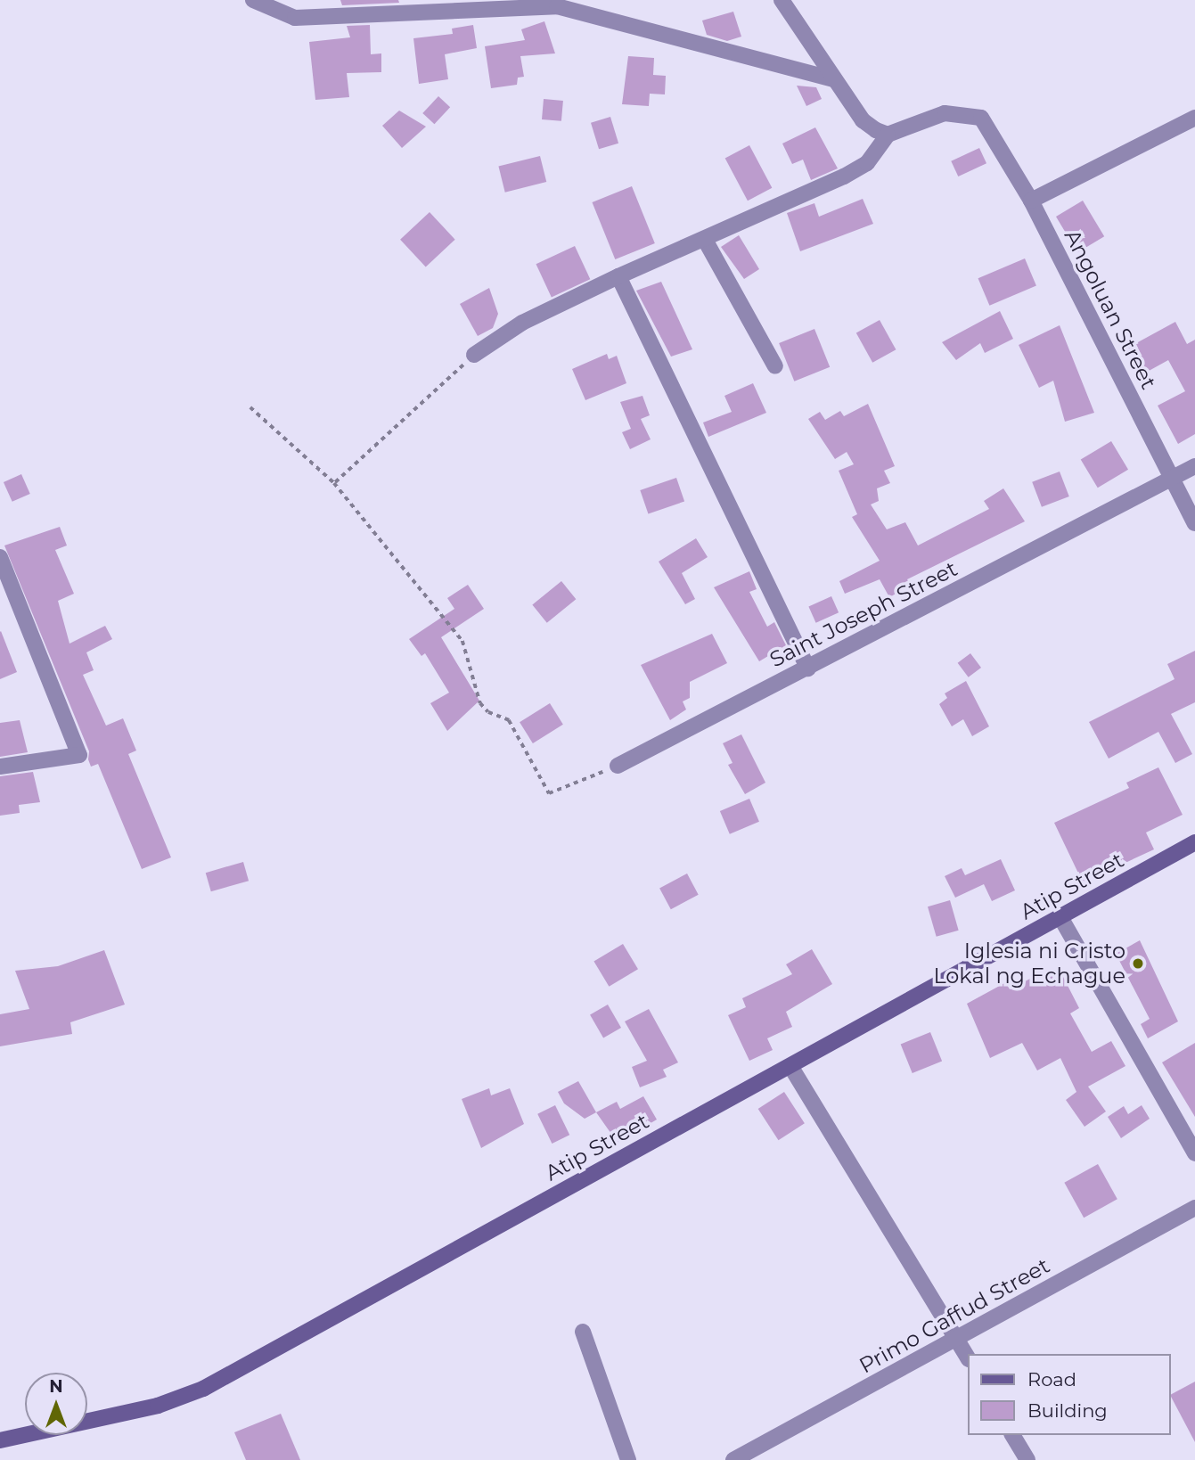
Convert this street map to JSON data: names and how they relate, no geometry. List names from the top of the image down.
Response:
{
  "streets": {
    "main road": ["Atip Street"],
    "street": ["Angoluan Street", "Saint Joseph Street", "Primo Gaffud Street"]
  },
  "crossings": [
    ["Angoluan Street", "Saint Joseph Street"]
  ],
  "places": ["Iglesia ni Cristo Lokal ng Echague"],
  "legend": ["Road", "Building"],
  "north": "top"
}
